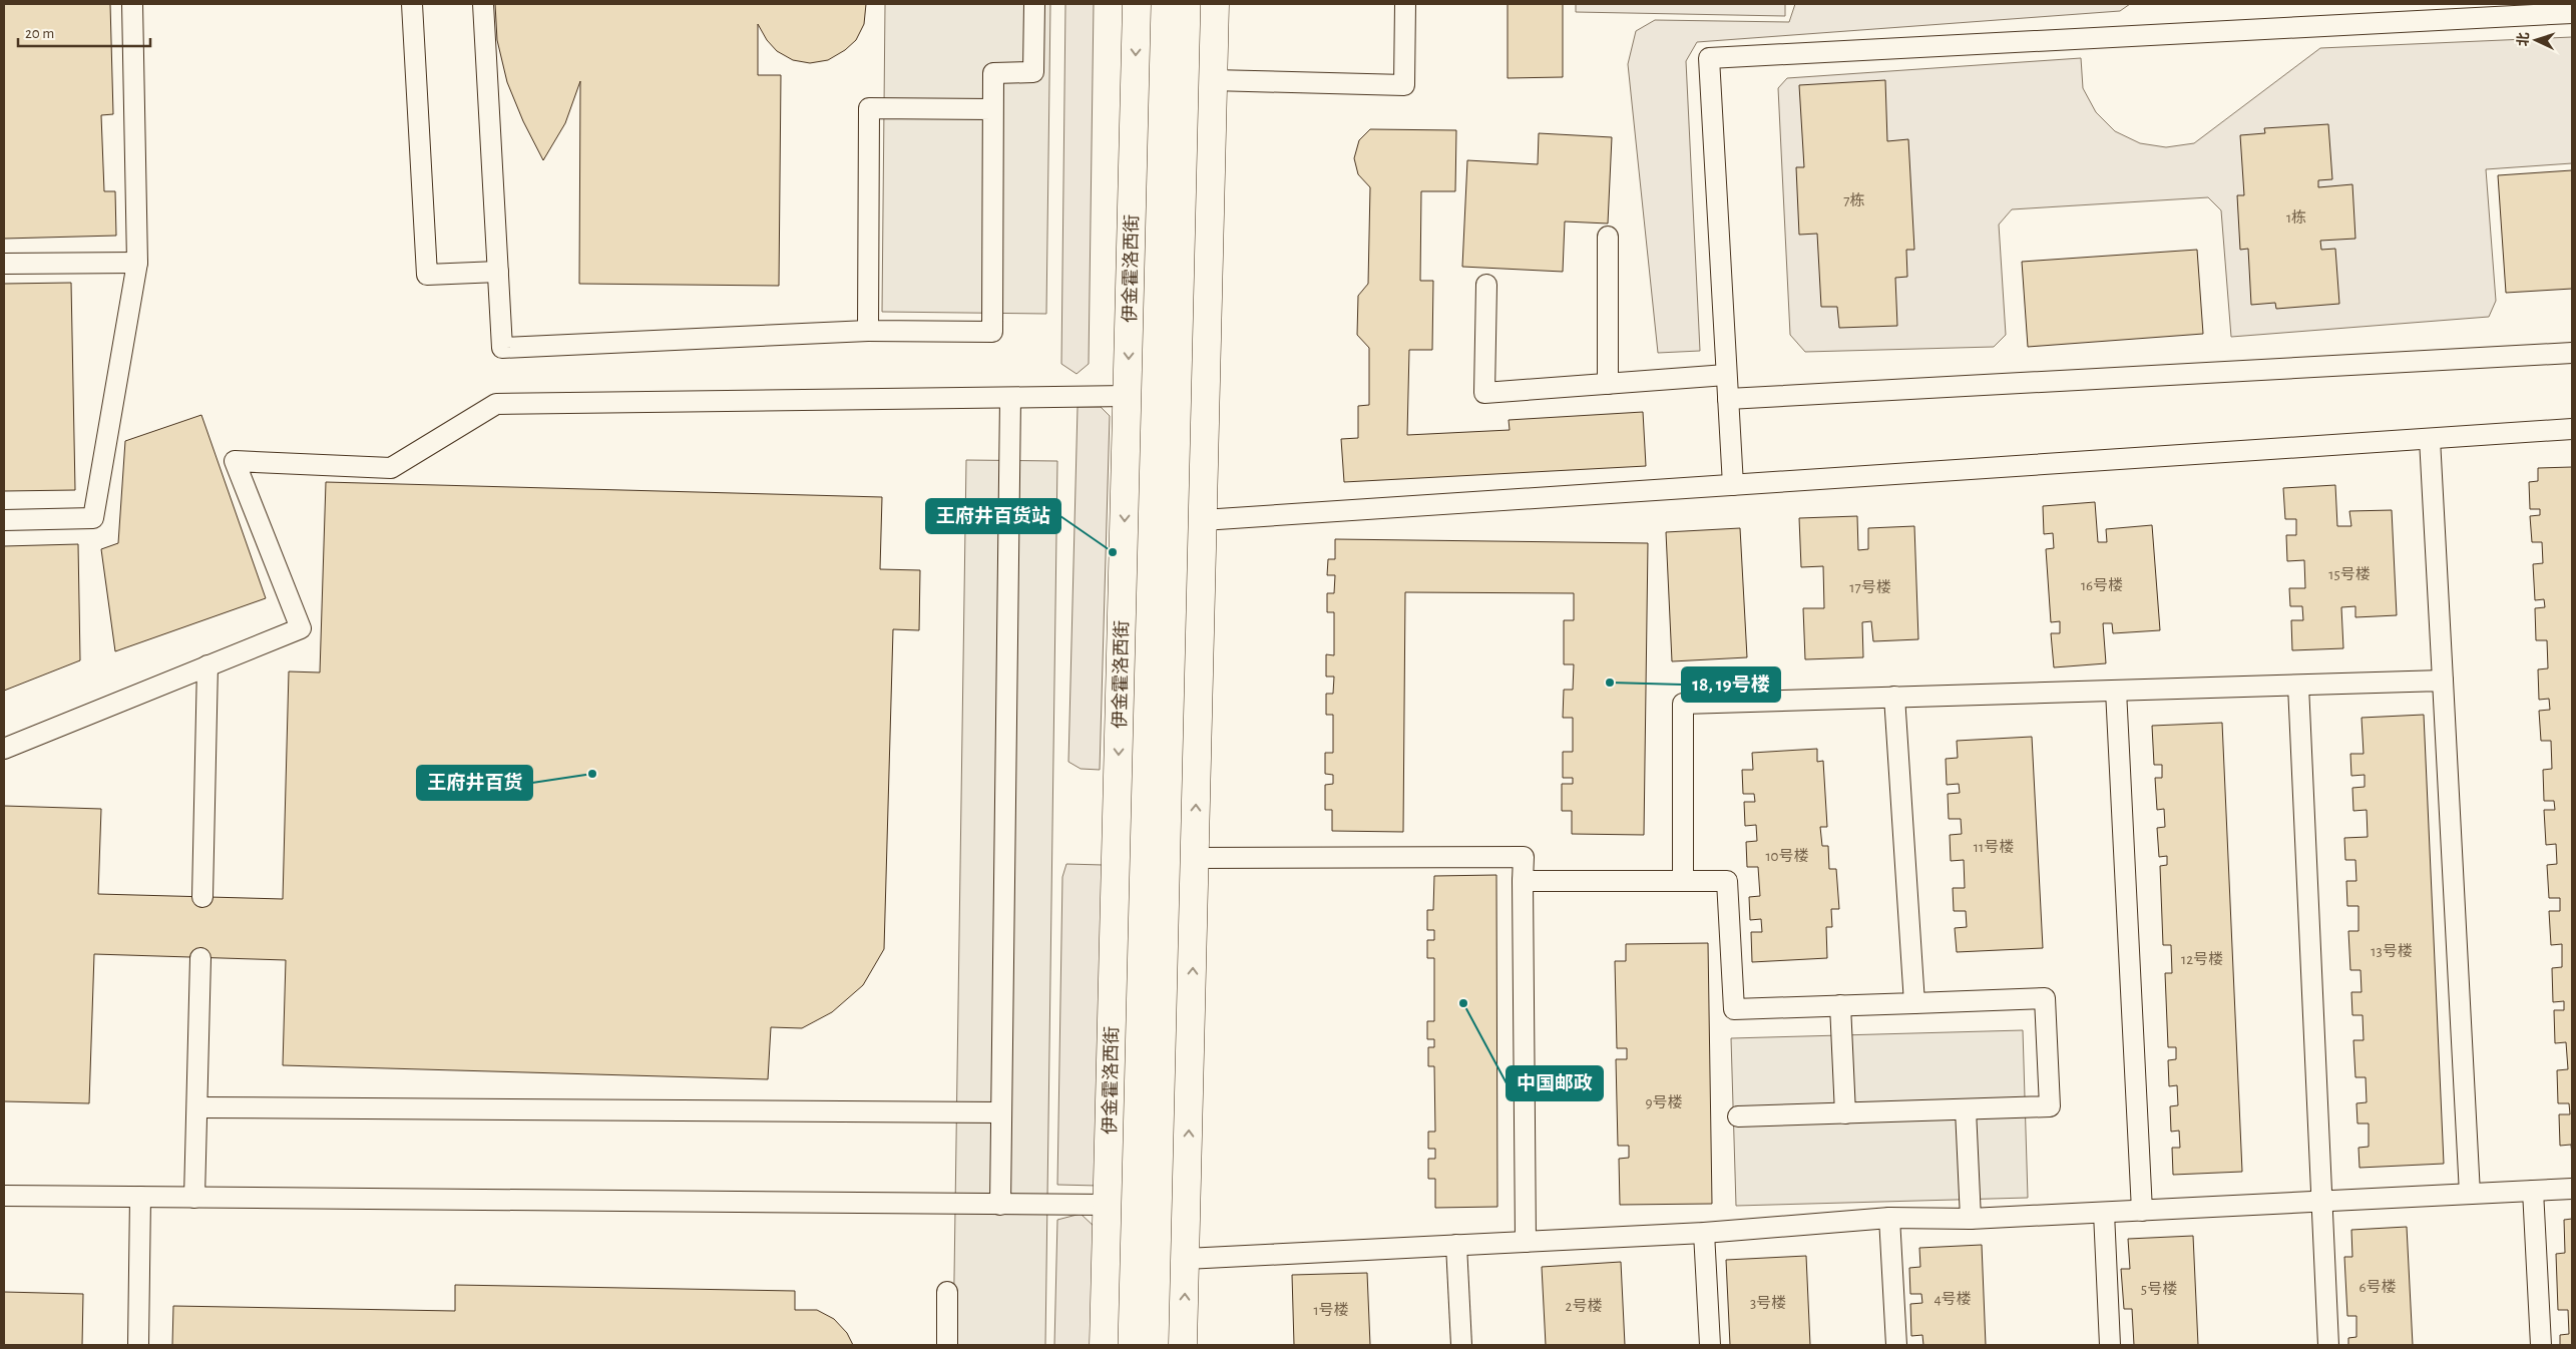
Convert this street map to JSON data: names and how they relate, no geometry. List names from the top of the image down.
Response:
{
  "streets": {
    "street": ["伊金霍洛西街"]
  },
  "places": [
    "王府井百货站",
    "18, 19号楼",
    "王府井百货",
    "中国邮政"
  ],
  "house_numbers": [
    "7栋",
    "1栋",
    "15号楼",
    "16号楼",
    "17号楼",
    "11号楼",
    "10号楼",
    "13号楼",
    "12号楼",
    "9号楼",
    "6号楼",
    "5号楼",
    "4号楼",
    "3号楼",
    "2号楼",
    "1号楼"
  ],
  "scale_bar": "20 m",
  "north": "left"
}
